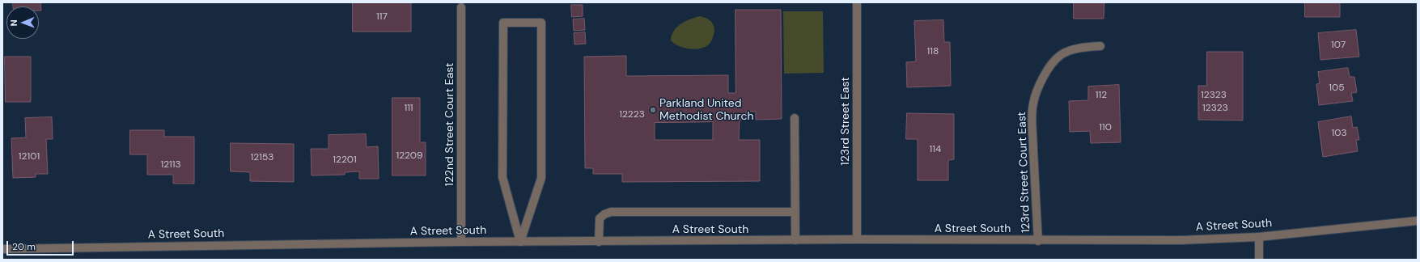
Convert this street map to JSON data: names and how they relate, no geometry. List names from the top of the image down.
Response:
{
  "streets": {
    "street": [
      "123rd Street East",
      "122nd Street Court East",
      "123rd Street Court East",
      "A Street South"
    ]
  },
  "crossings": [
    ["123rd Street East", "A Street South"],
    ["122nd Street Court East", "A Street South"],
    ["123rd Street Court East", "A Street South"]
  ],
  "places": ["Parkland United Methodist Church"],
  "house_numbers": [
    "117",
    "107",
    "118",
    "105",
    "112",
    "12323",
    "111",
    "12323",
    "12223",
    "110",
    "103",
    "114",
    "12209",
    "12101",
    "12153",
    "12201",
    "12113"
  ],
  "scale_bar": "20 m",
  "north": "left"
}
